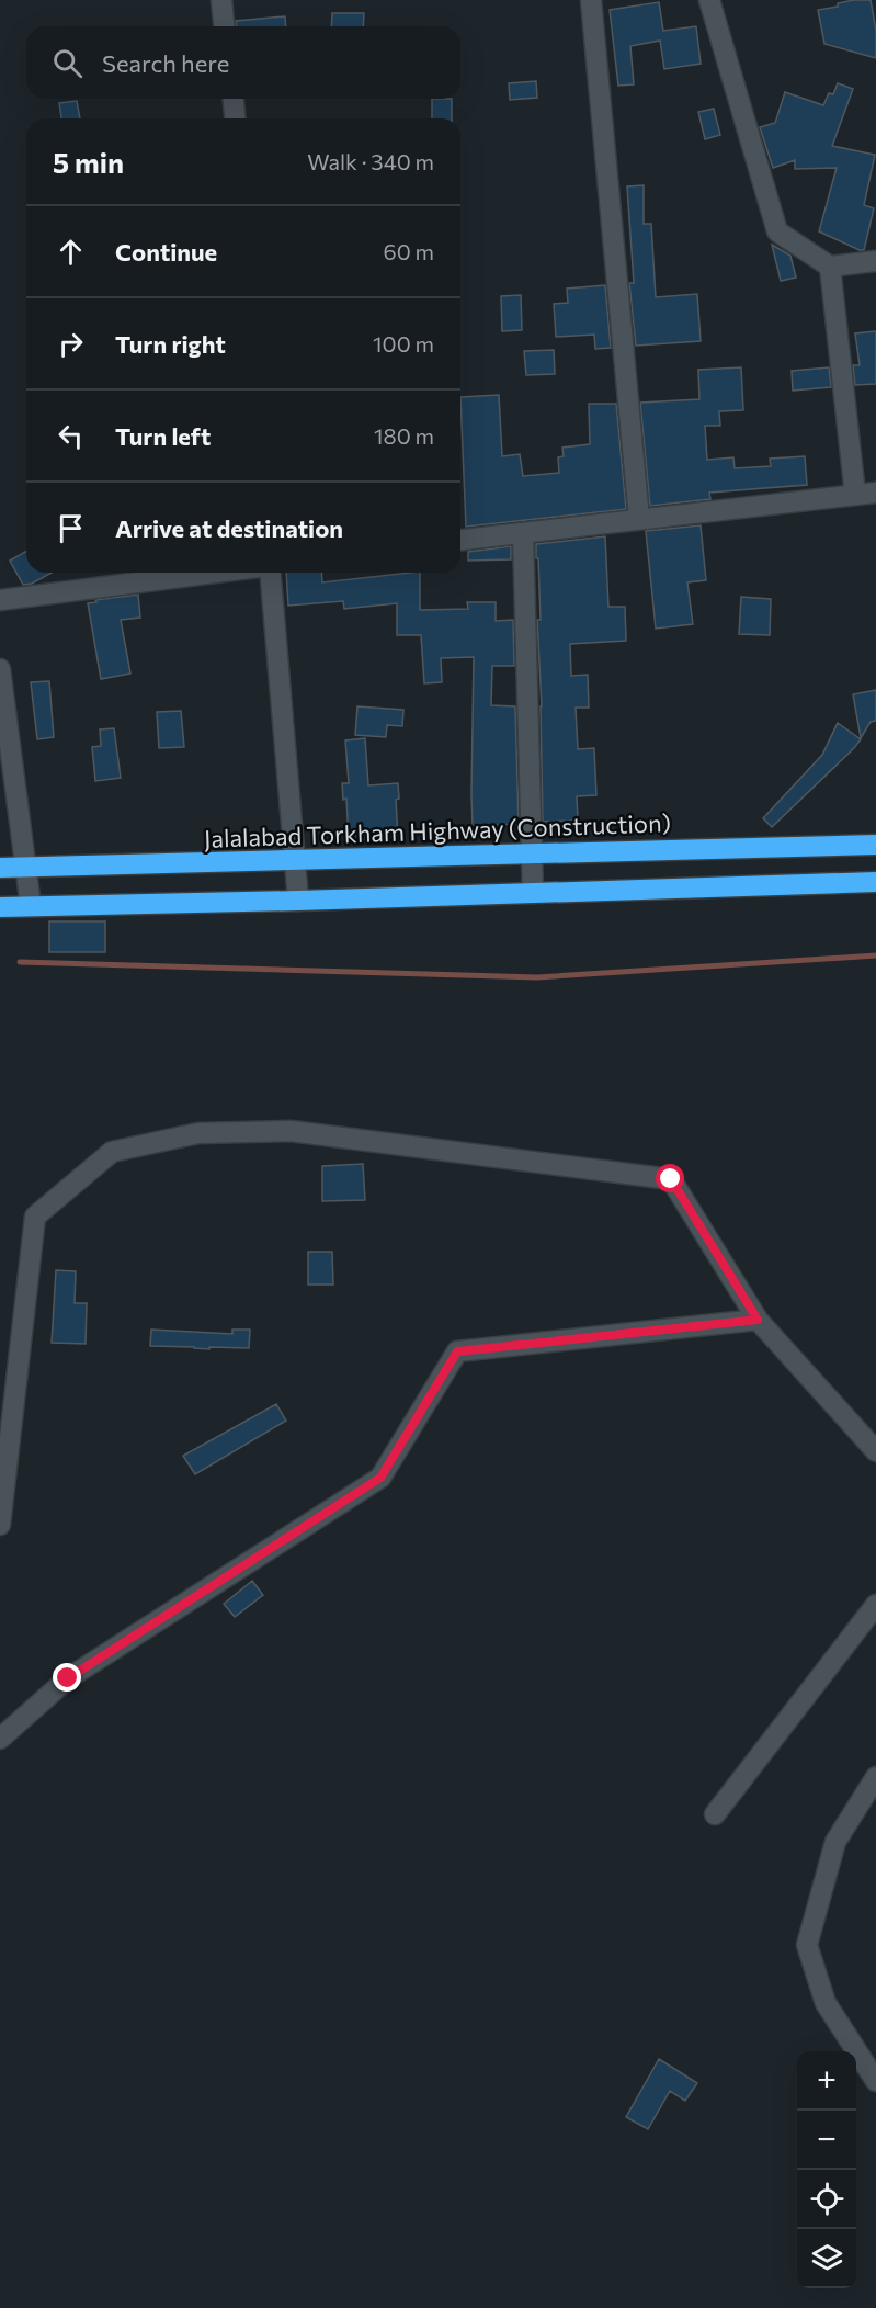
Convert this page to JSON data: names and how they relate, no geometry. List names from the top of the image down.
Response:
{
  "streets": {
    "highway": ["Jalalabad Torkham Highway (Construction)"]
  },
  "page": {
    "search": "Search here",
    "heading": ["5 min", "Walk · 340 m"],
    "list": [
      ["Continue", "60 m"],
      ["Turn right", "100 m"],
      ["Turn left", "180 m"],
      "Arrive at destination"
    ],
    "map_buttons": ["+", "−"]
  }
}
